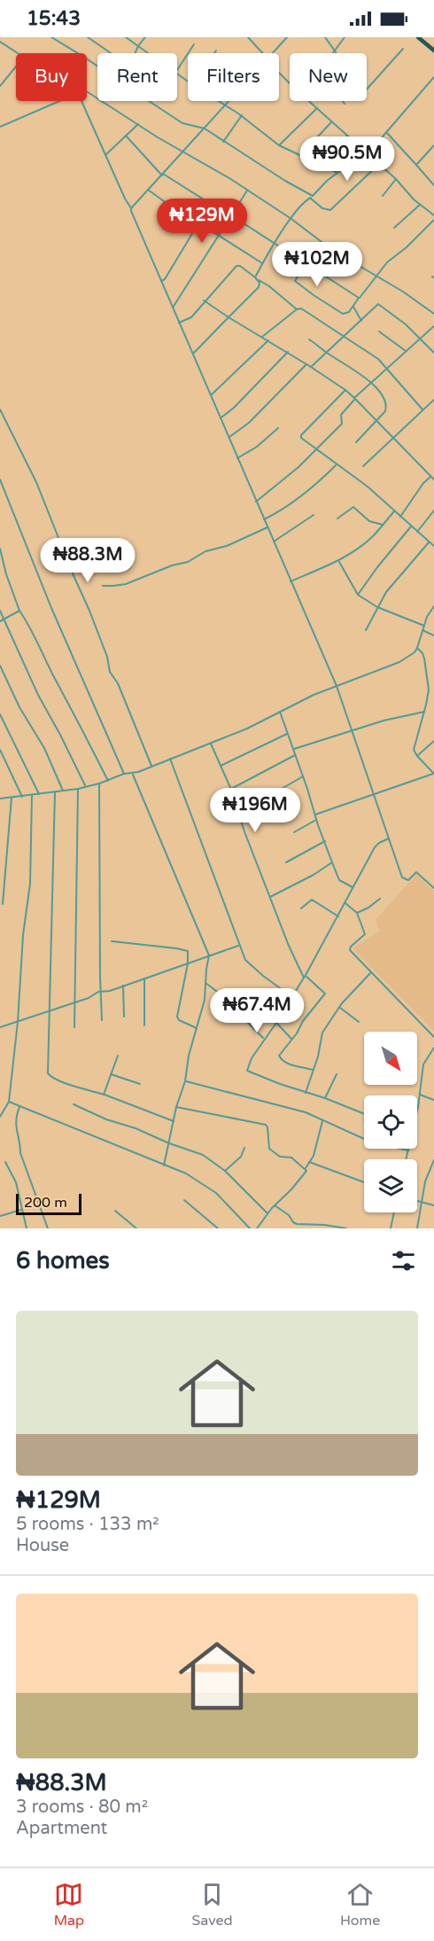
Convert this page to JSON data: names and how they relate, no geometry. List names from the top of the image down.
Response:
{
  "scale_bar": "200 m",
  "north": "bottom right",
  "page": {
    "status": "15:43",
    "chip": [
      "Buy",
      "Rent",
      "Filters",
      "New"
    ],
    "price": [
      "₦90.5M",
      "₦129M",
      "₦102M",
      "₦88.3M",
      "₦196M",
      "₦67.4M"
    ],
    "scale": "200 m",
    "heading": "6 homes",
    "list": [
      {
        "name": "₦129M",
        "note": "5 rooms · 133 m² · House"
      },
      {
        "name": "₦88.3M",
        "note": "3 rooms · 80 m² · Apartment"
      }
    ],
    "tabs": ["Map", "Saved", "Home"]
  }
}
